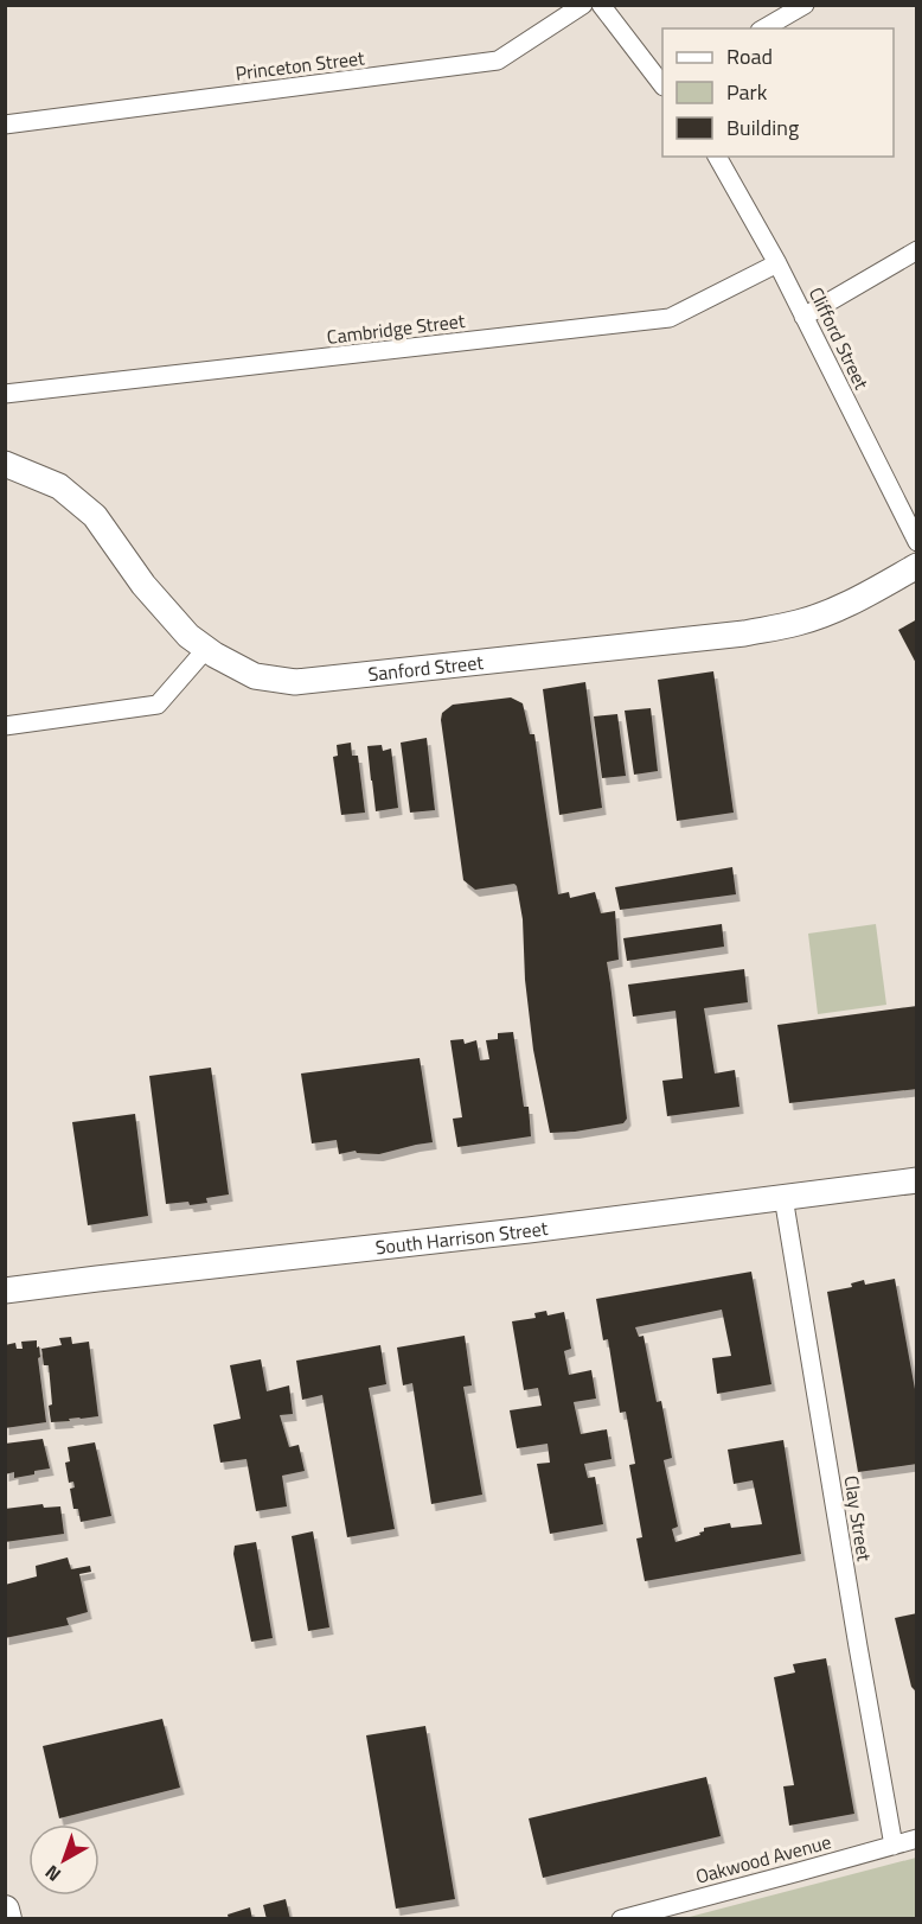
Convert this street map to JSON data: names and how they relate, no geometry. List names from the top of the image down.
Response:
{
  "streets": {
    "main road": ["Sanford Street", "South Harrison Street"],
    "street": [
      "Princeton Street",
      "Cambridge Street",
      "Clifford Street",
      "Clay Street",
      "Oakwood Avenue"
    ]
  },
  "crossings": [
    ["Cambridge Street", "Clifford Street"],
    ["South Harrison Street", "Clay Street"],
    ["Clay Street", "Oakwood Avenue"]
  ],
  "legend": ["Road", "Park", "Building"],
  "north": "bottom left"
}
